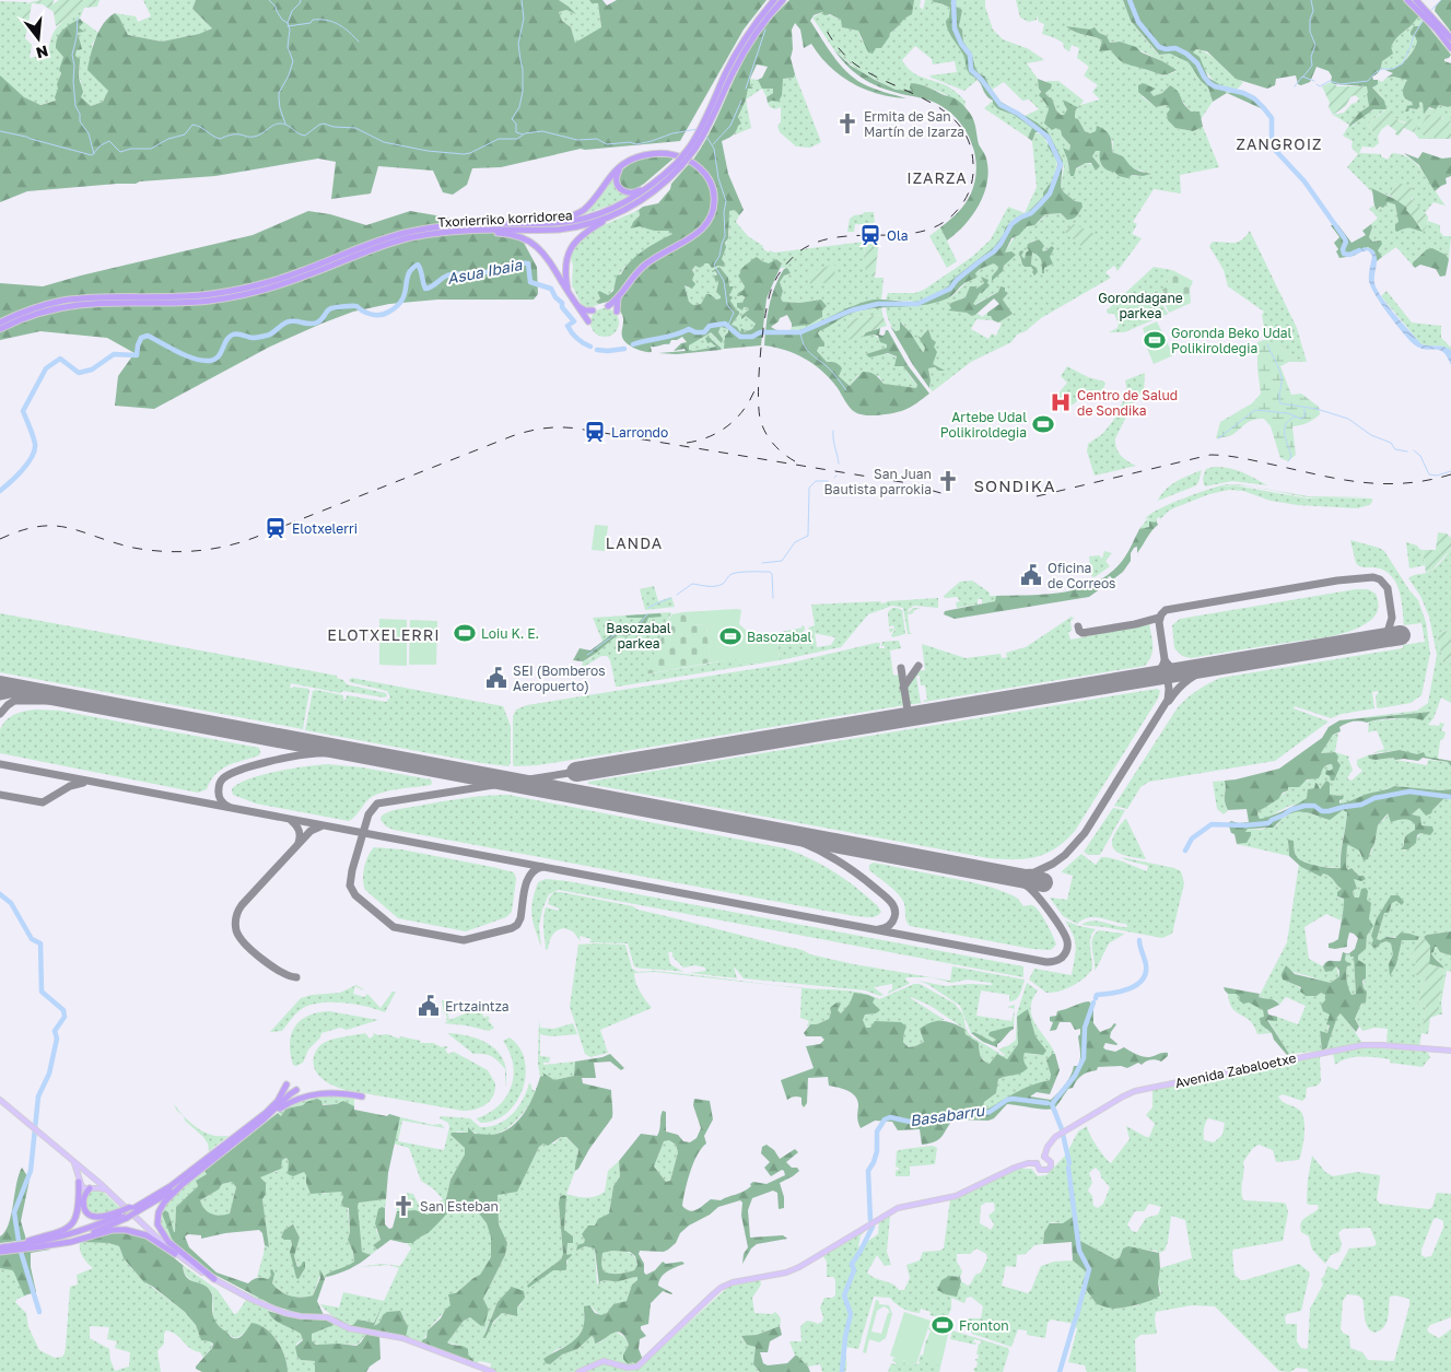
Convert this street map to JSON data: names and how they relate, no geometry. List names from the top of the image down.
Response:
{
  "streets": {
    "highway": ["Txorierriko korridorea"],
    "main road": ["Avenida Zabaloetxe"]
  },
  "districts": [
    "ZANGROIZ",
    "IZARZA",
    "SONDIKA",
    "LANDA",
    "ELOTXELERRI"
  ],
  "water": ["Asua Ibaia", "Basabarru"],
  "parks": ["Gorondagane parkea", "Basozabal parkea"],
  "places": {
    "church": ["Ermita de San Martín de Izarza", "San Juan Bautista parrokia", "San Esteban"],
    "station": ["Ola", "Larrondo", "Elotxelerri"],
    "sports": [
      "Goronda Beko Udal Polikiroldegia",
      "Artebe Udal Polikiroldegia",
      "Loiu K. E.",
      "Basozabal",
      "Fronton"
    ],
    "hospital": ["Centro de Salud de Sondika"],
    "public building": ["Oficina de Correos", "SEI (Bomberos Aeropuerto)", "Ertzaintza"]
  },
  "north": "bottom"
}
